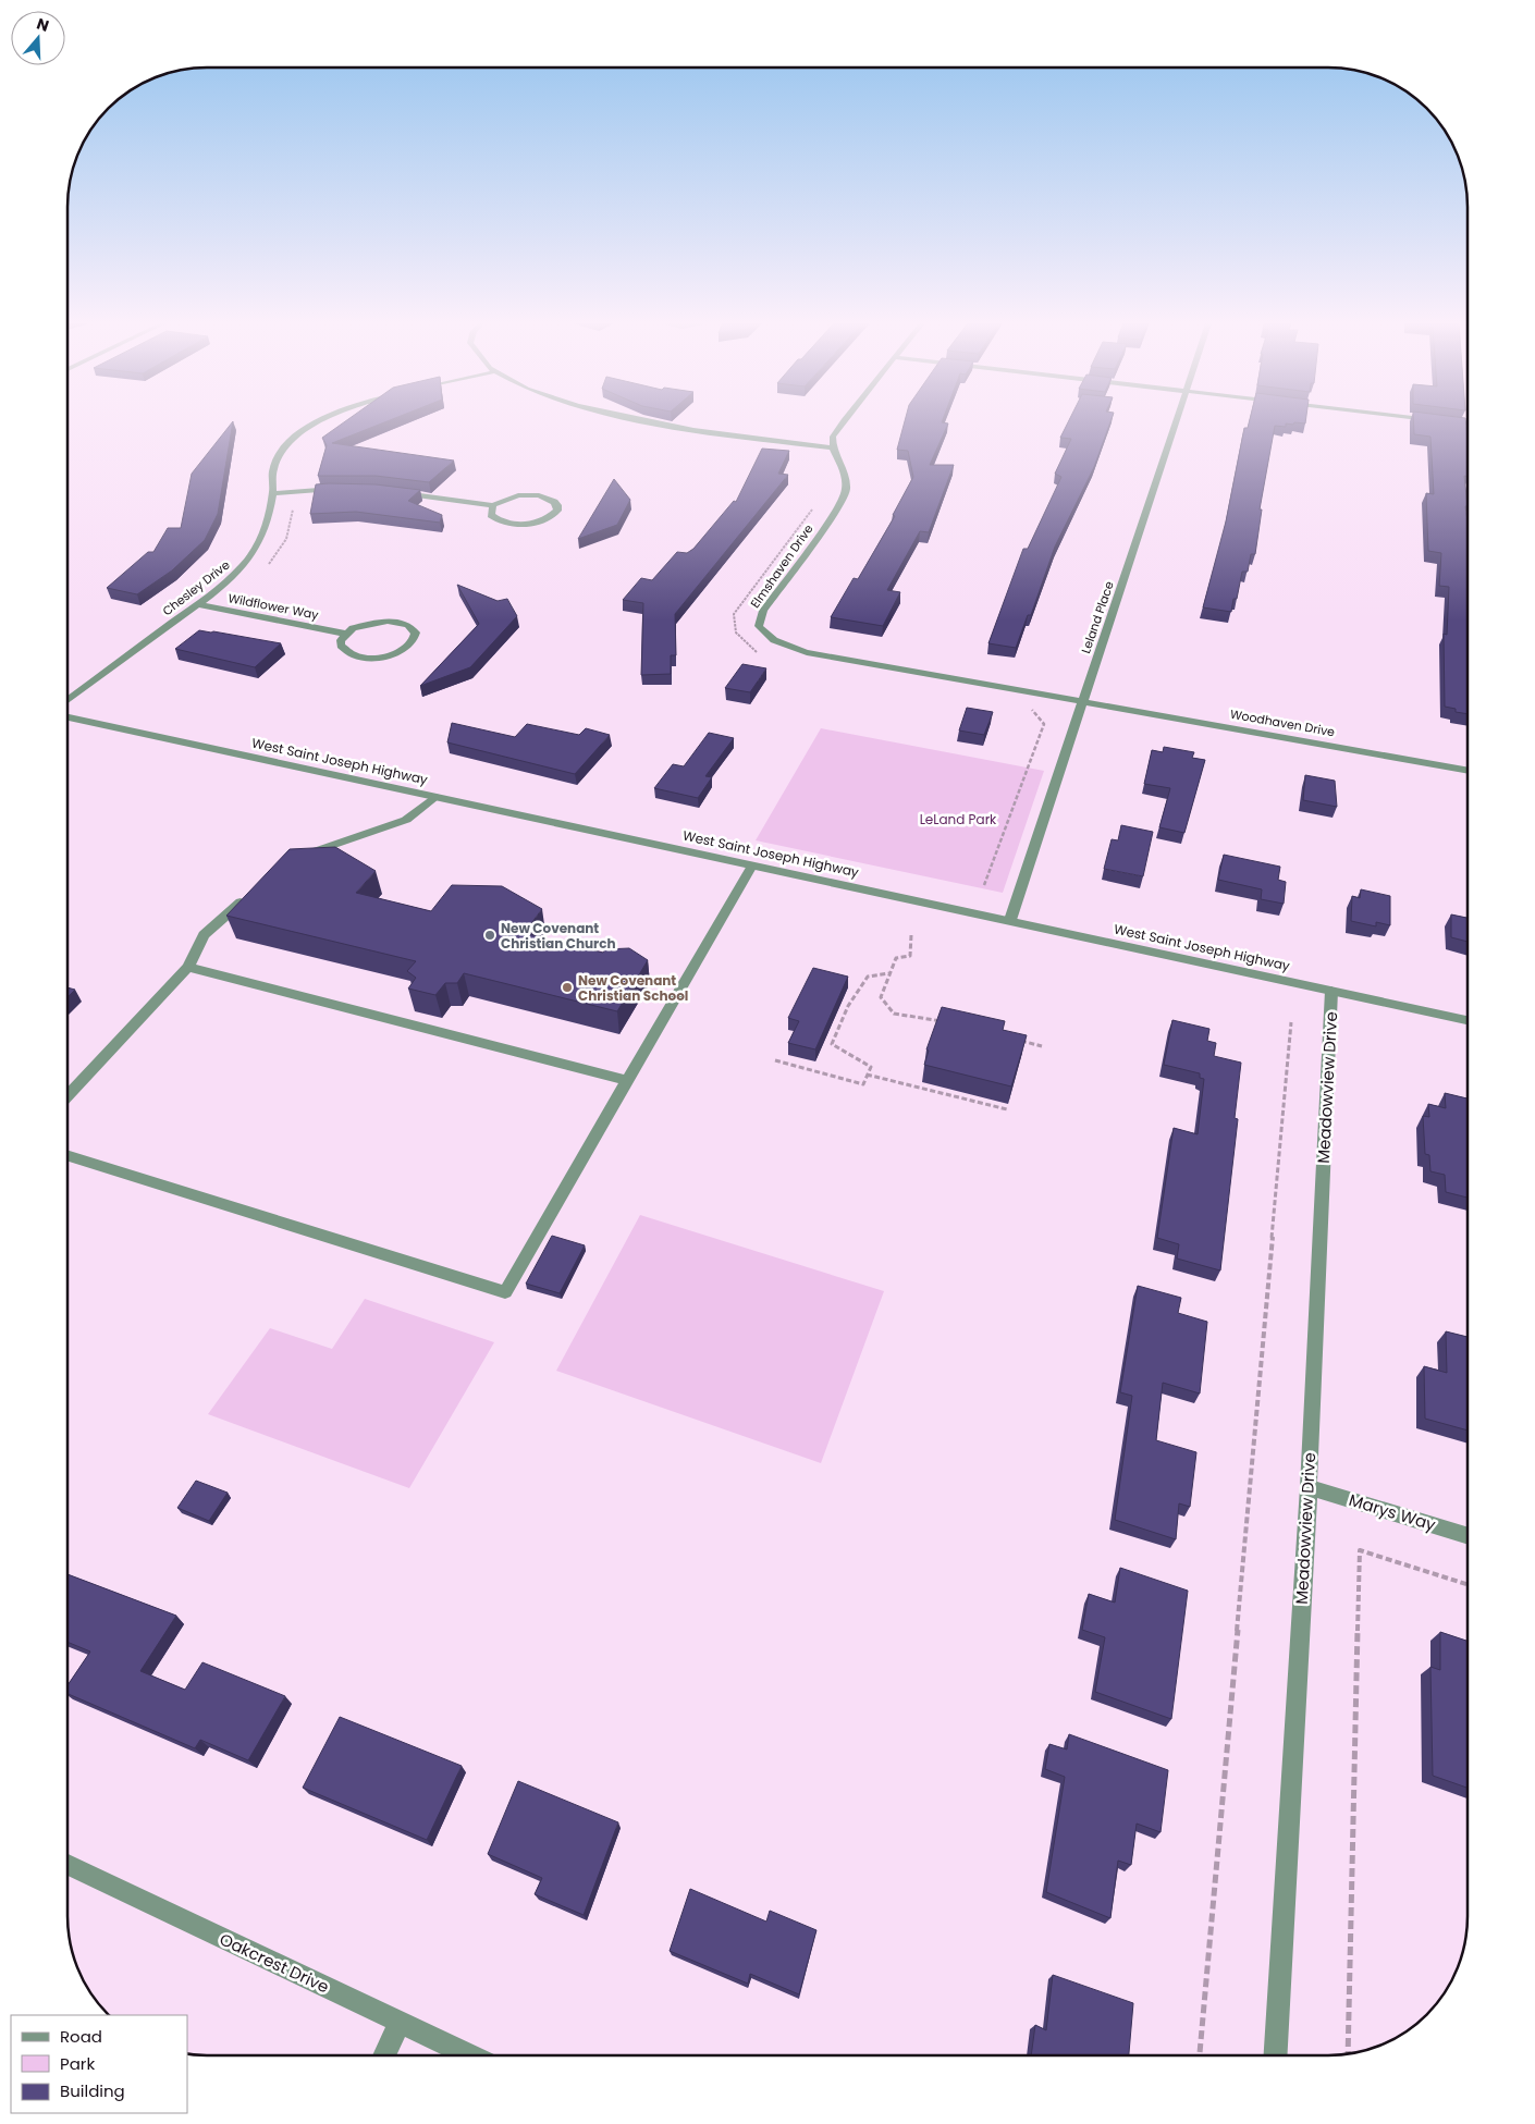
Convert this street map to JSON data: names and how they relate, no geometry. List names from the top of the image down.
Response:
{
  "streets": {
    "street": [
      "Elmshaven Drive",
      "Chesley Drive",
      "Wildflower Way",
      "Leland Place",
      "Woodhaven Drive",
      "West Saint Joseph Highway",
      "Meadowview Drive",
      "Marys Way",
      "Oakcrest Drive"
    ]
  },
  "crossings": [
    ["Elmshaven Drive", "Leland Place"],
    ["Elmshaven Drive", "Woodhaven Drive"],
    ["Chesley Drive", "Wildflower Way"],
    ["Leland Place", "Woodhaven Drive"],
    ["Leland Place", "West Saint Joseph Highway"],
    ["West Saint Joseph Highway", "Meadowview Drive"],
    ["Meadowview Drive", "Marys Way"]
  ],
  "parks": ["LeLand Park"],
  "places": ["New Covenant Christian Church", "New Covenant Christian School"],
  "legend": ["Road", "Park", "Building"],
  "north": "top"
}
